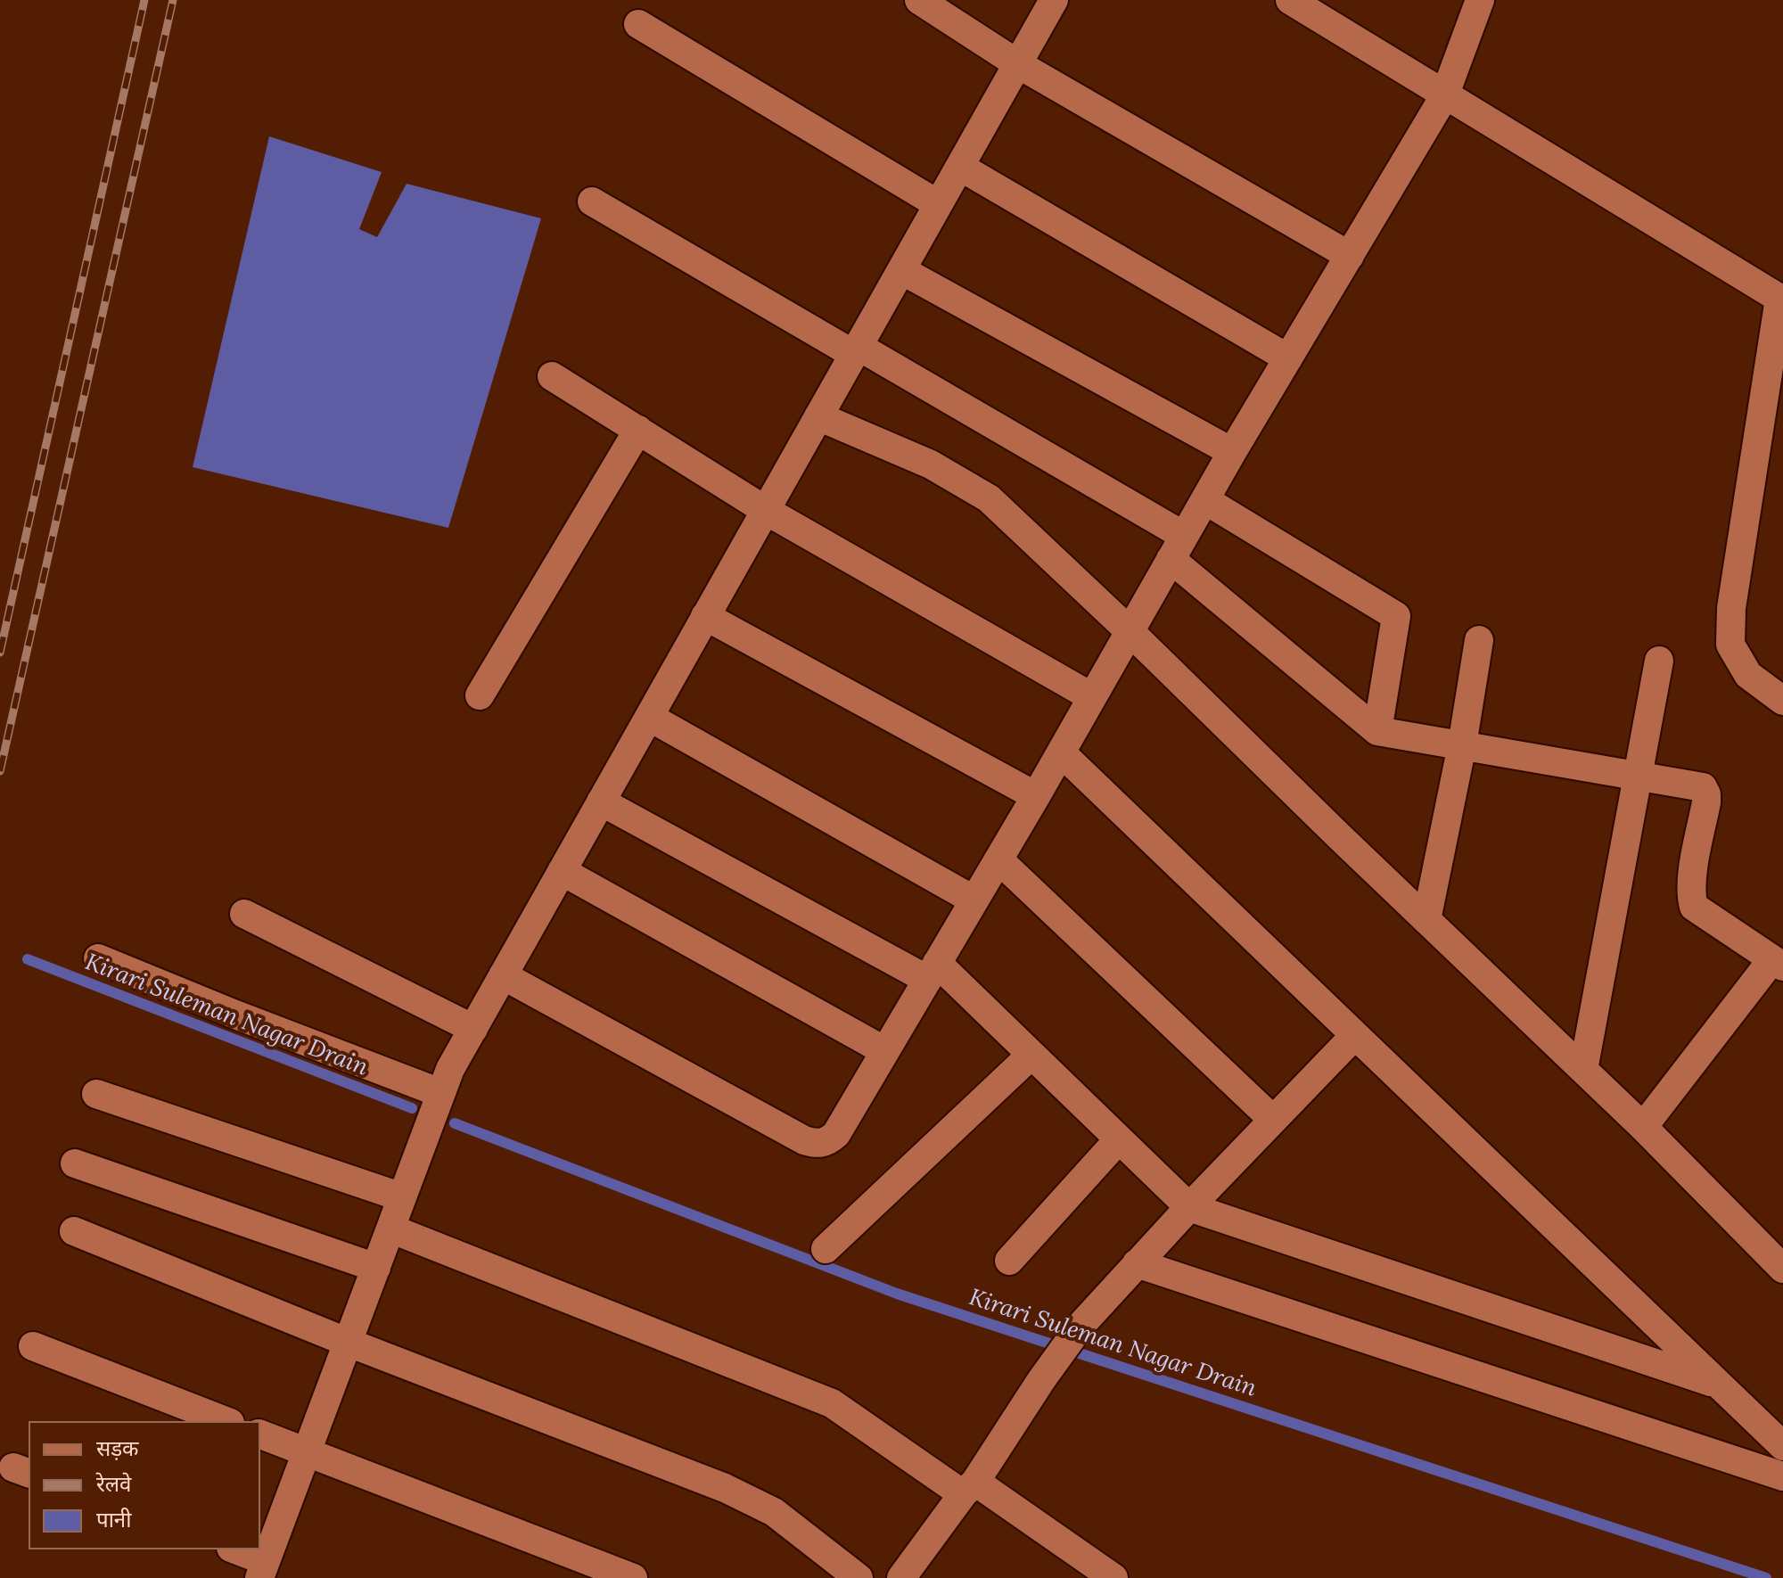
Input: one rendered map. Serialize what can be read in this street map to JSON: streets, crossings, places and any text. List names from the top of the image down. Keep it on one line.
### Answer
{"water":["Kirari Suleman Nagar Drain"],"legend":["सड़क","रेलवे","पानी"]}
